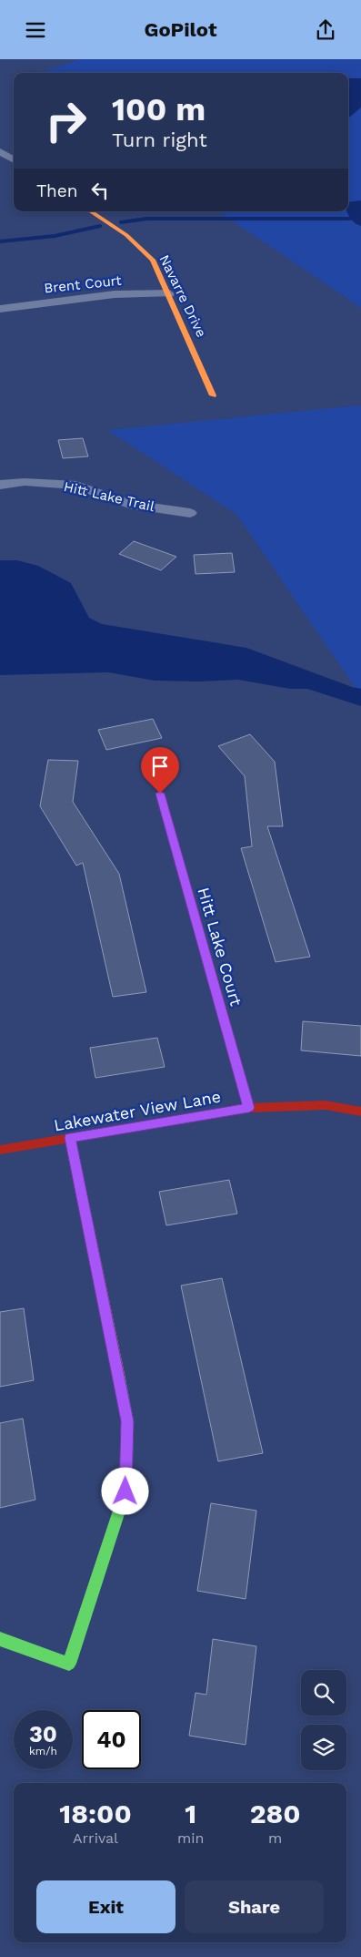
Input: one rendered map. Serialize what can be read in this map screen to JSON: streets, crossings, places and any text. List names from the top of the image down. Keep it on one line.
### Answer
{"streets":{"street":["Brent Court","Navarre Drive","Hitt Lake Trail","Hitt Lake Court","Lakewater View Lane"]},"crossings":[["Brent Court","Navarre Drive"],["Hitt Lake Court","Lakewater View Lane"]],"page":{"header":"GoPilot","turn":["100 m","Turn right"],"then":"Then","speed":"30 km/h","limit":"40","eta":["18:00","Arrival","1","min","280","m"],"buttons":["Exit","Share"]}}
